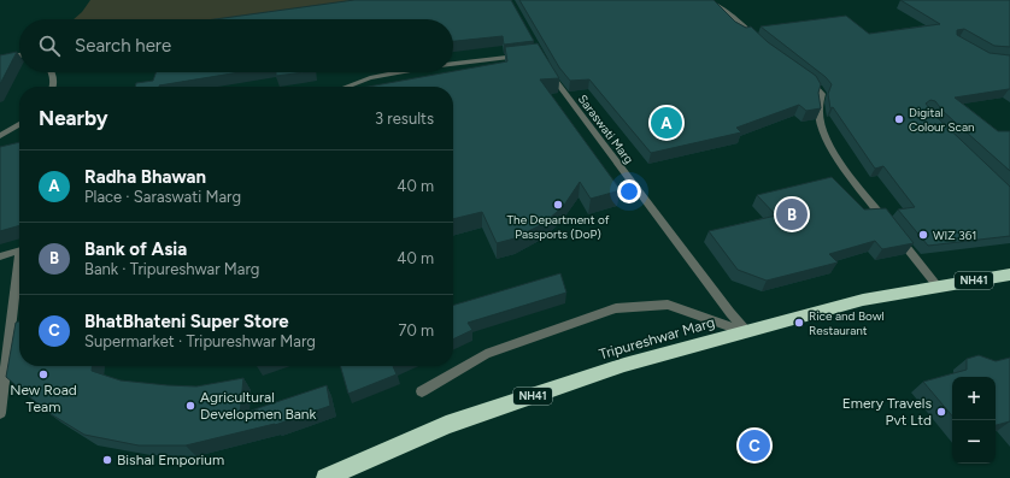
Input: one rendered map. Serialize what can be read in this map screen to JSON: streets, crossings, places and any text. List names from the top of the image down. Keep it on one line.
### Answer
{"streets":{"highway":["NH41","Tripureshwar Marg"],"street":["Saraswati Marg"]},"crossings":[["Saraswati Marg","Tripureshwar Marg"]],"places":["Digital Colour Scan","The Department of Passports (DoP)","WIZ 361","Rice and Bowl Restaurant","New Road Team","Agricultural Developmen Bank","Emery Travels Pvt Ltd","Bishal Emporium"],"page":{"search":"Search here","heading":["Nearby","3 results"],"pins":["A","B","C"],"list":[{"mark":"A","name":"Radha Bhawan","note":"Place · Saraswati Marg","value":"40 m"},{"mark":"B","name":"Bank of Asia","note":"Bank · Tripureshwar Marg","value":"40 m"},{"mark":"C","name":"BhatBhateni Super Store","note":"Supermarket · Tripureshwar Marg","value":"70 m"}],"map_buttons":["+","−"]}}
